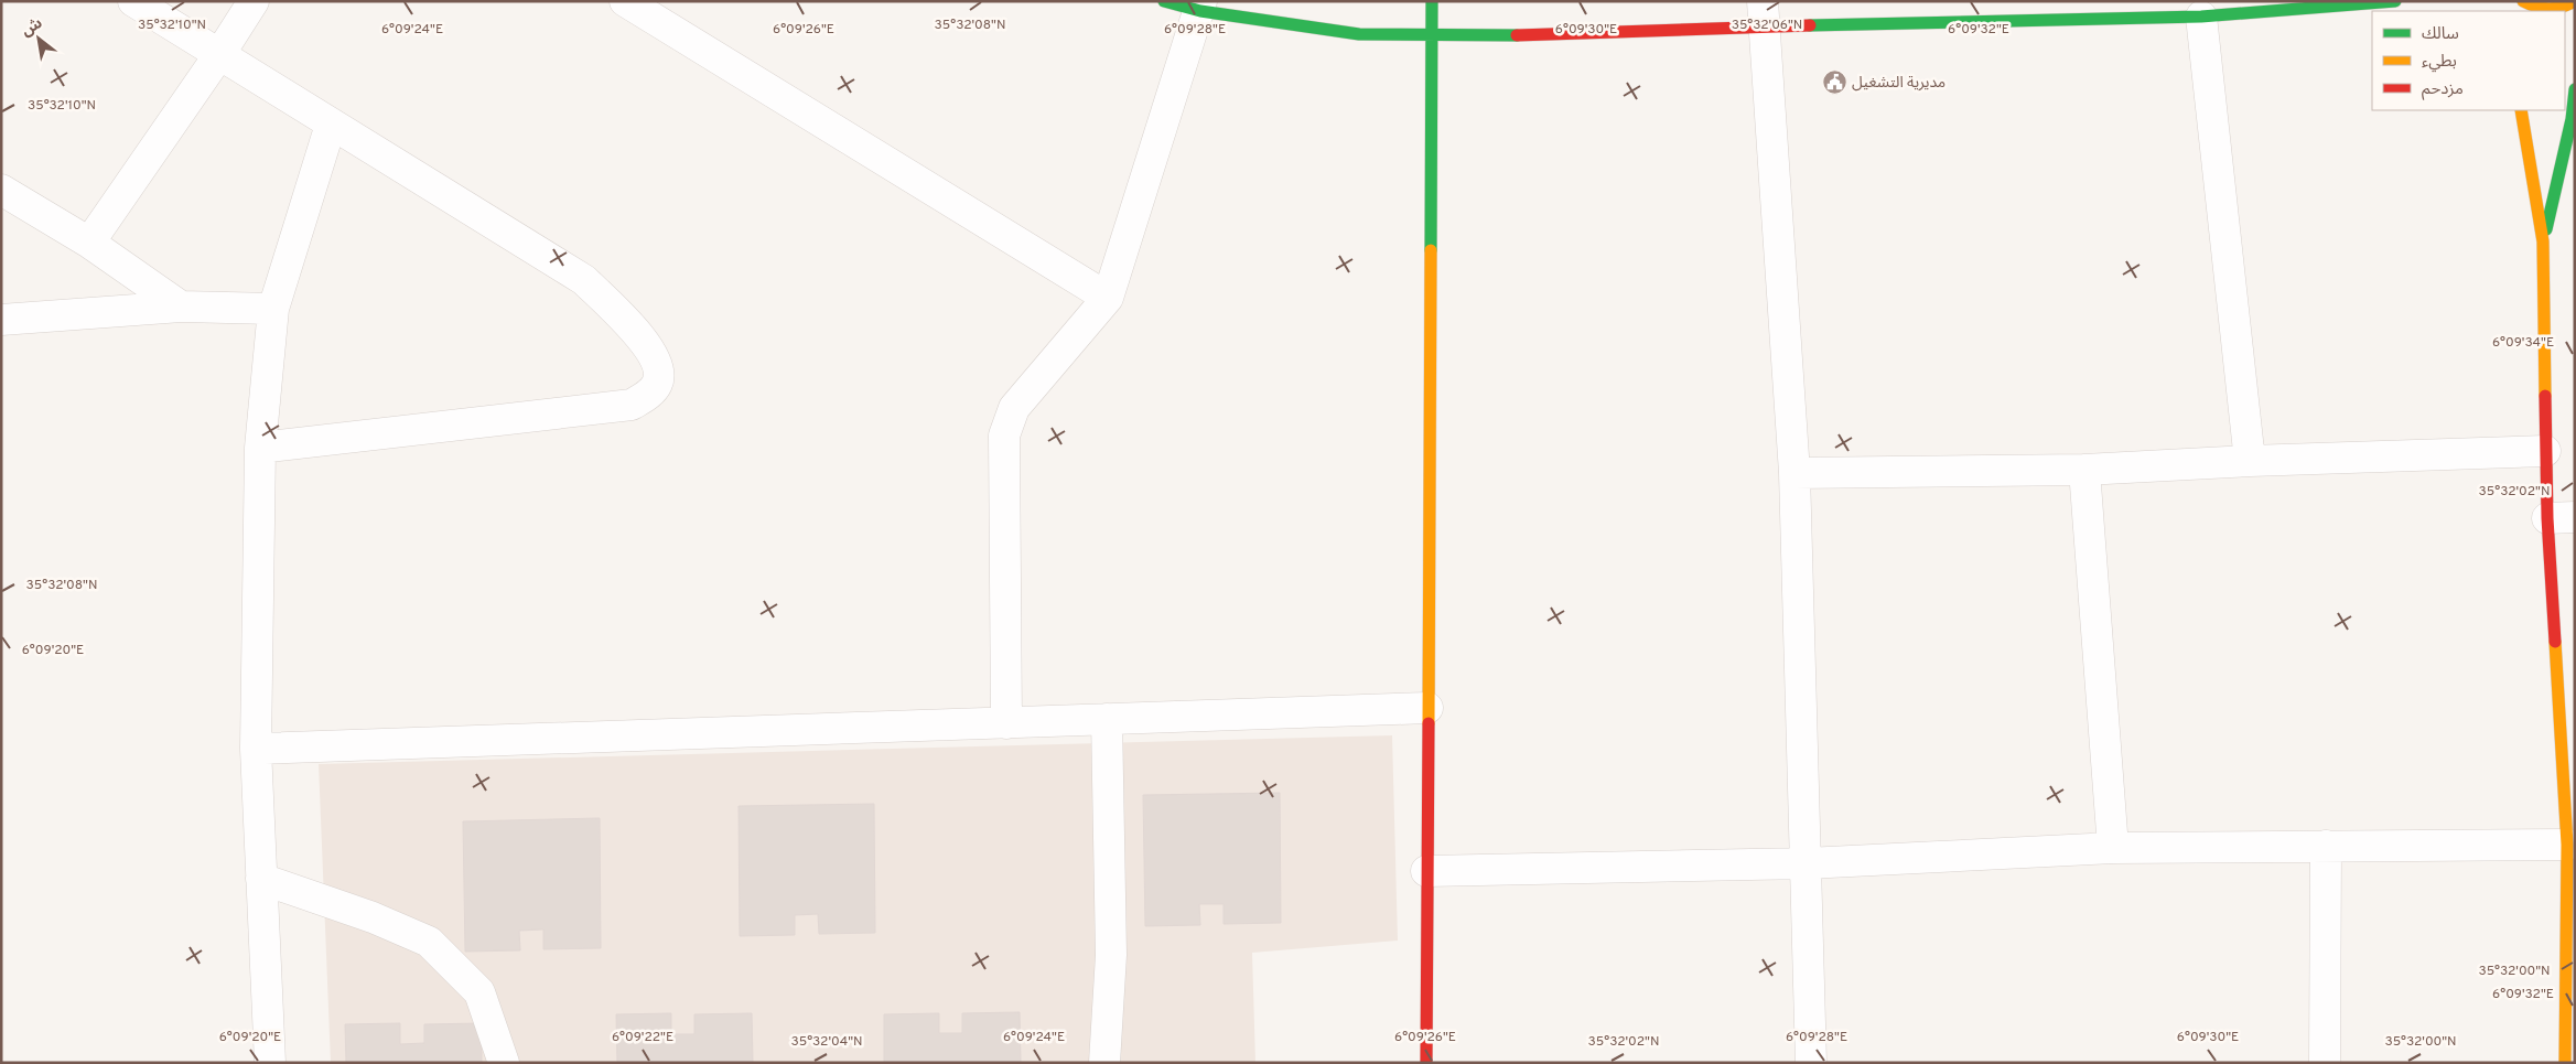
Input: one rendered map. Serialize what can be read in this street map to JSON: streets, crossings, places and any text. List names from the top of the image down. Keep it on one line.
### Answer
{"places":{"public building":["مديرية التشغيل"]},"legend":["سالك","بطيء","مزدحم"],"north":"top left","coordinates":["35°32'10\"N","35°32'06\"N","35°32'08\"N","6°09'24\"E","6°09'26\"E","6°09'28\"E","6°09'30\"E","6°09'32\"E","6°09'34\"E","35°32'02\"N","6°09'20\"E","35°32'00\"N","6°09'22\"E","35°32'04\"N"]}
